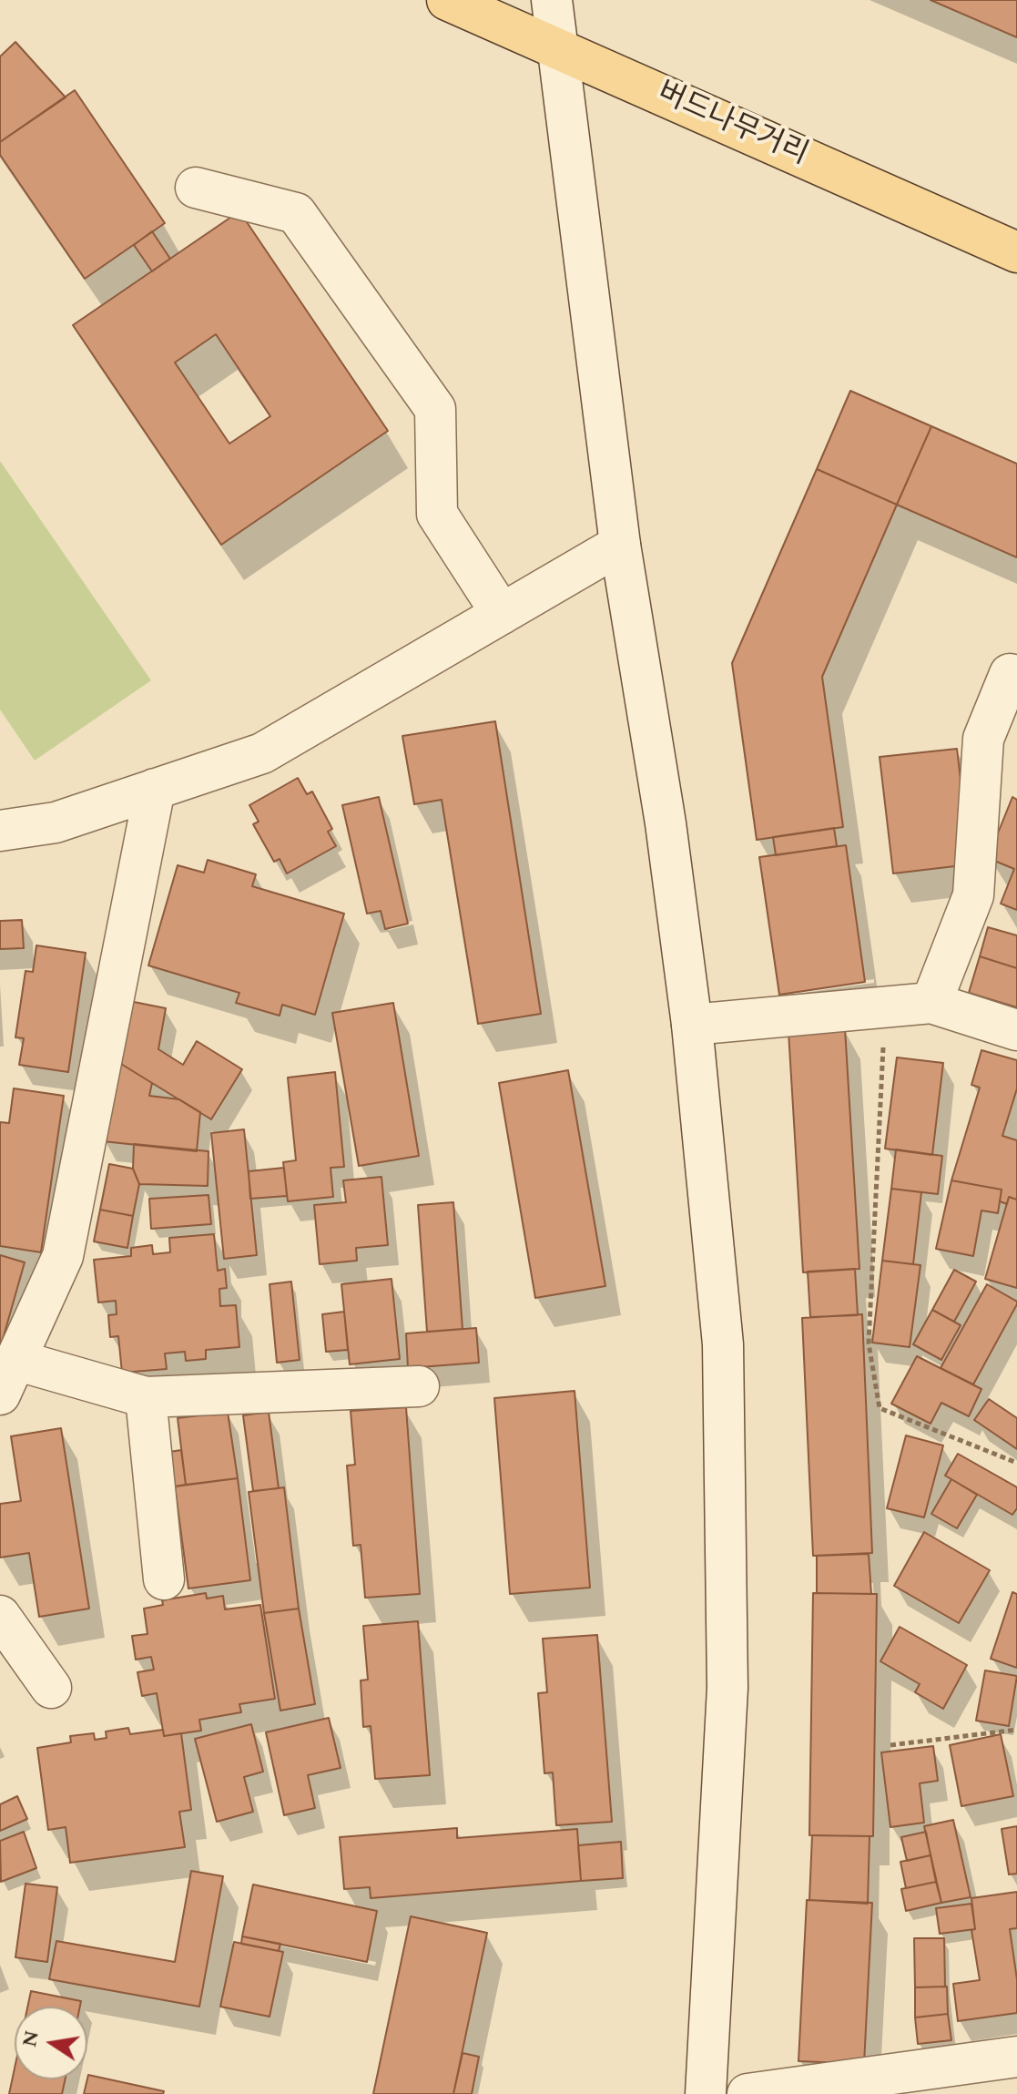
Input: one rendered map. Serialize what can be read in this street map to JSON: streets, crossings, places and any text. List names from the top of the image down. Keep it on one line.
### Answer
{"streets":{"main road":["버드나무거리"]},"north":"left"}
